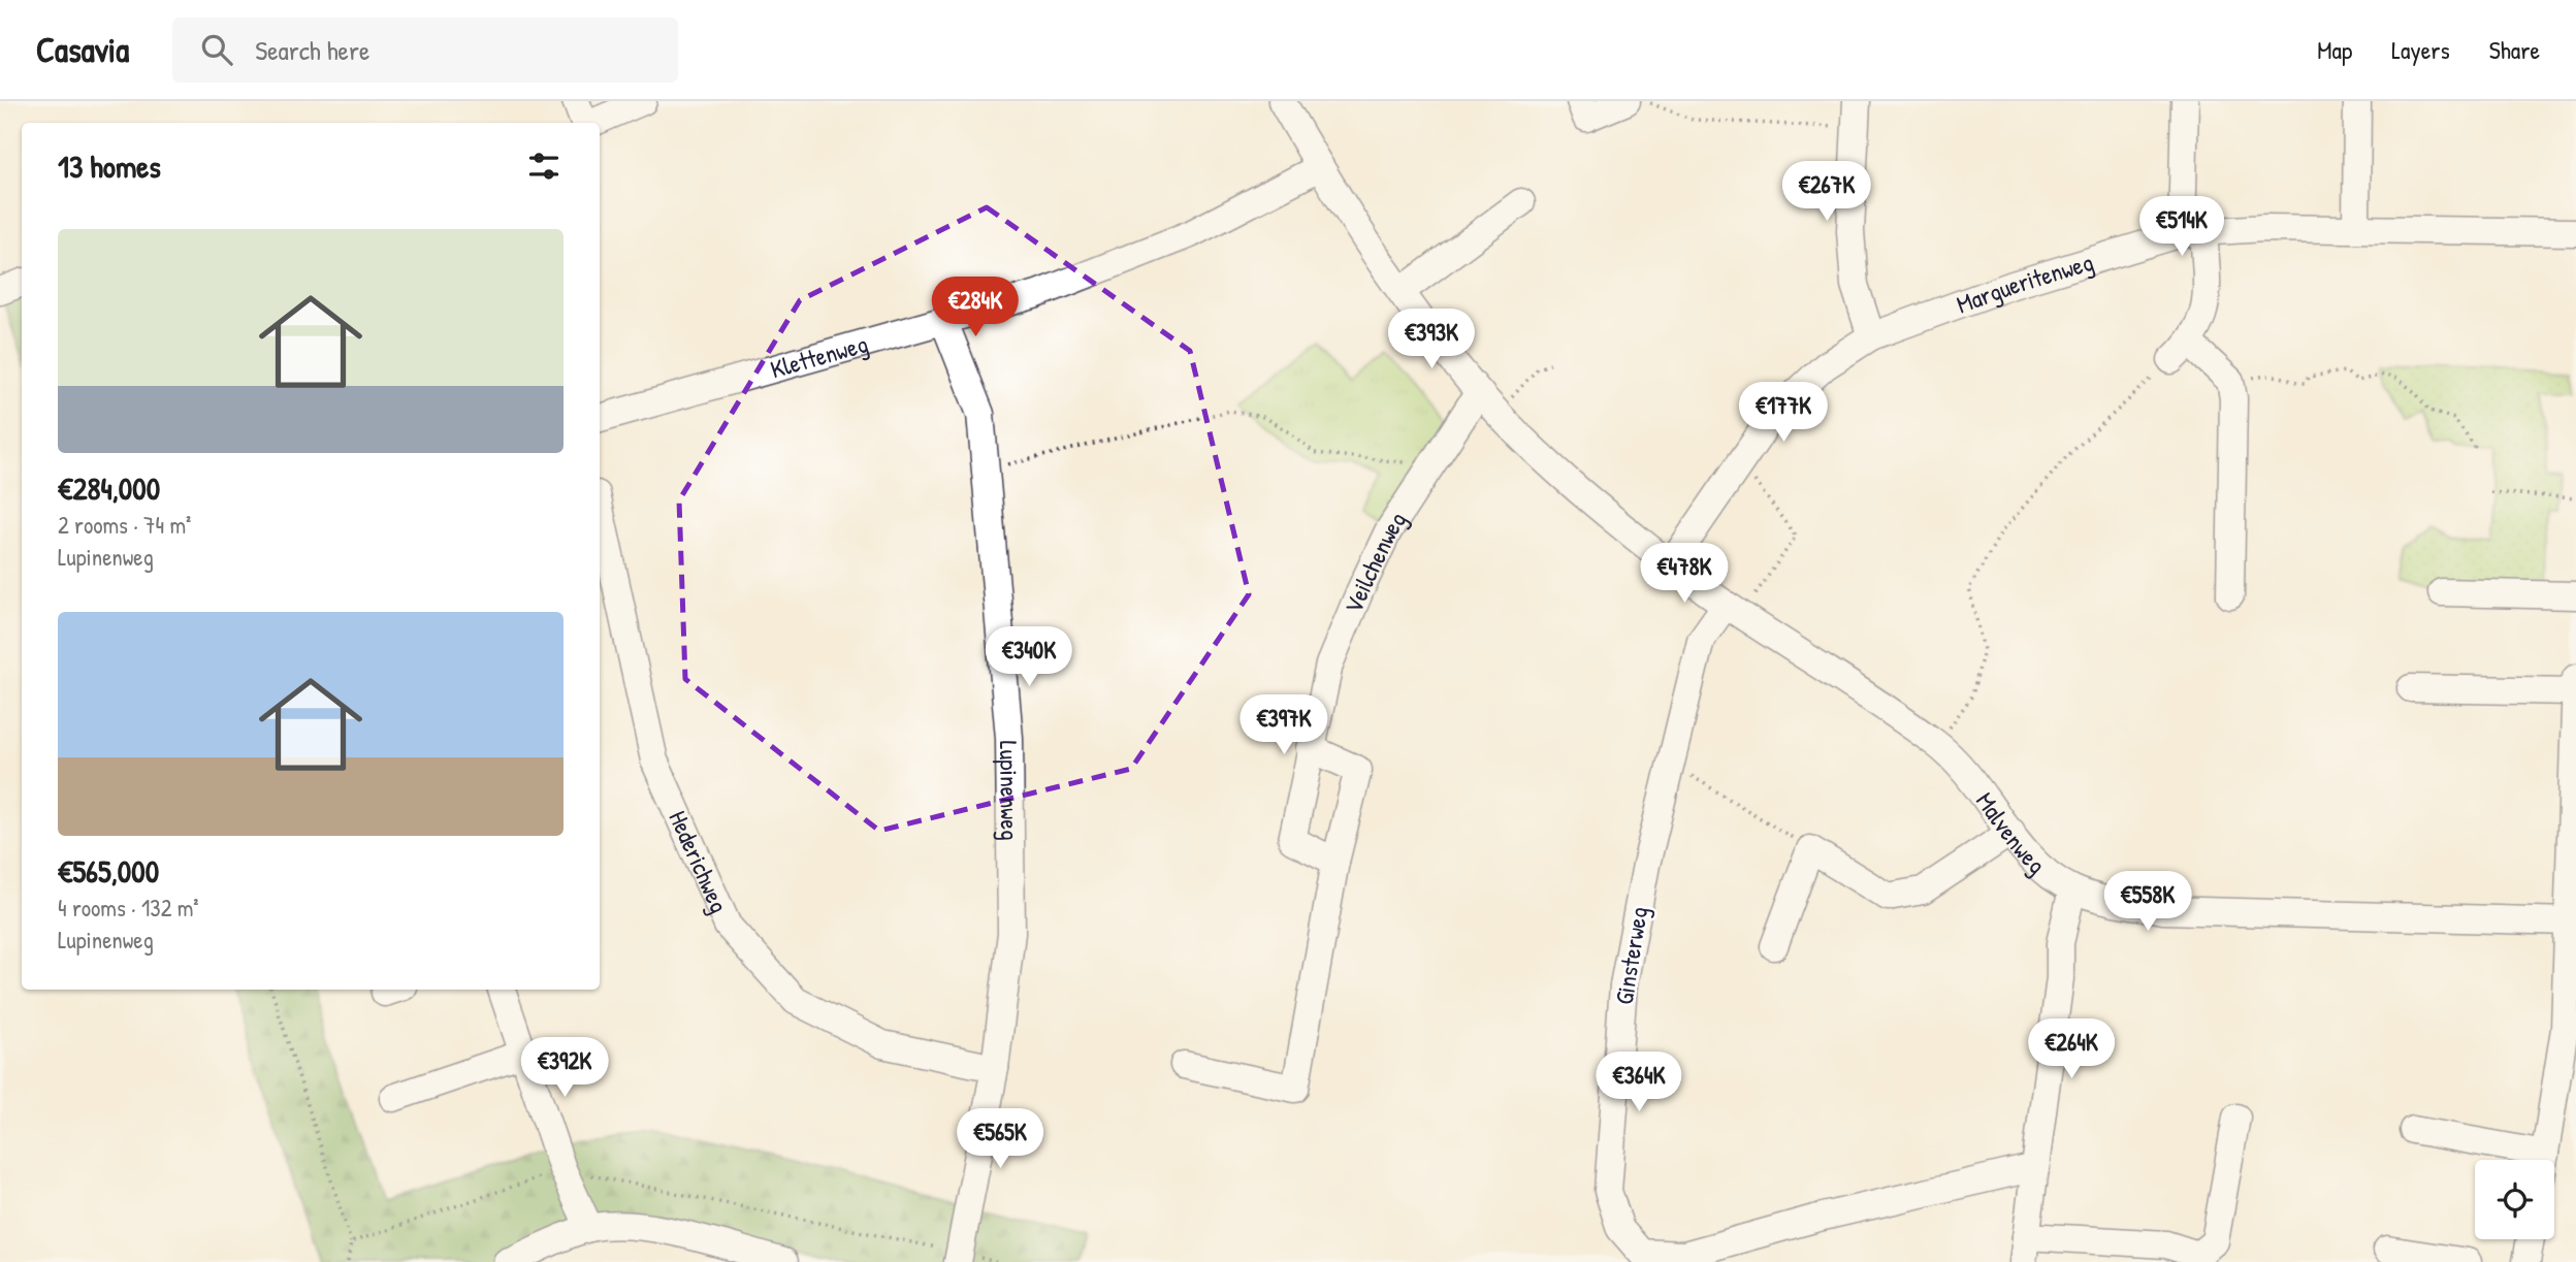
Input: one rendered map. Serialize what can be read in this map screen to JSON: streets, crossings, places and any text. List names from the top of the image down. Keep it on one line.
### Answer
{"streets":{"street":["Margueritenweg","Klettenweg","Veilchenweg","Lupinenweg","Malvenweg","Hederichweg","Ginsterweg"]},"crossings":[["Margueritenweg","Malvenweg"],["Klettenweg","Lupinenweg"],["Klettenweg","Malvenweg"],["Veilchenweg","Malvenweg"],["Lupinenweg","Hederichweg"],["Malvenweg","Ginsterweg"]],"page":{"header":"Casavia","search":"Search here","nav":["Map","Layers","Share"],"heading":"13 homes","price":["€267K","€514K","€284K","€393K","€177K","€478K","€340K","€397K","€558K","€264K","€392K","€364K","€565K"],"list":[{"name":"€284,000","note":"2 rooms · 74 m² · Lupinenweg"},{"name":"€565,000","note":"4 rooms · 132 m² · Lupinenweg"}]}}
